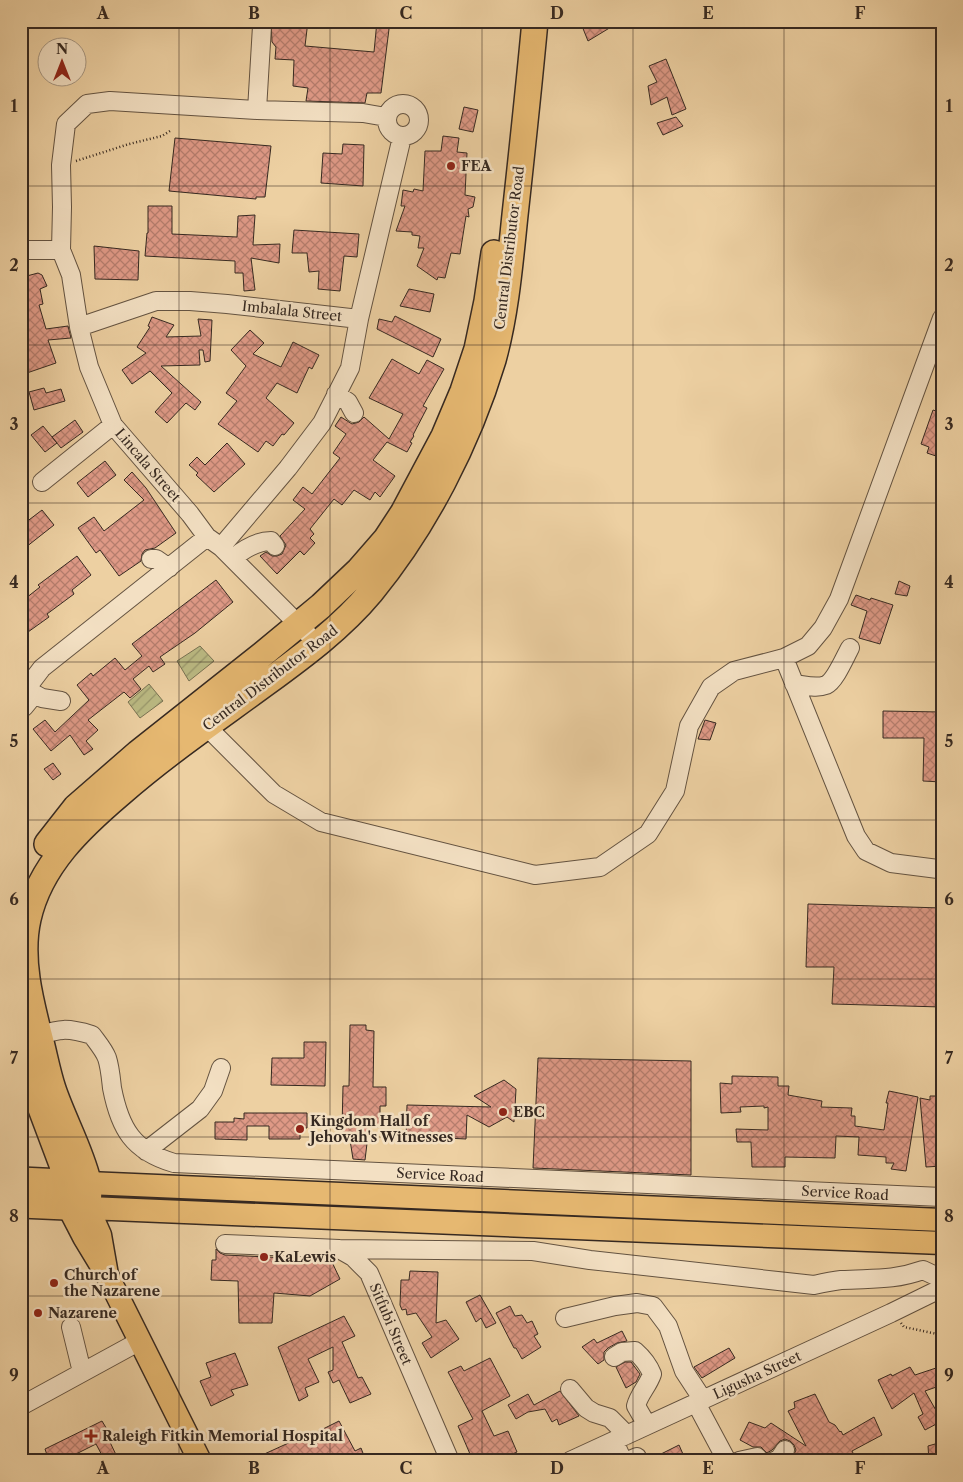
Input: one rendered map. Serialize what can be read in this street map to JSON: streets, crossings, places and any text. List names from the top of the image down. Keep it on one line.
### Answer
{"streets":{"highway":["Central Distributor Road"],"street":["Imbalala Street","Lincala Street","Service Road","Sitfubi Street","Ligusha Street"]},"crossings":[["Central Distributor Road","Lincala Street"],["Central Distributor Road","Service Road"],["Imbalala Street","Lincala Street"]],"places":{"other":["FEA","EBC","Kingdom Hall of Jehovah's Witnesses","KaLewis","Church of the Nazarene","Nazarene"],"health":["Raleigh Fitkin Memorial Hospital"]},"north":"top","grid":{"columns":["A","B","C","D","E","F"],"rows":["1","2","3","4","5","6","7","8","9"]}}
